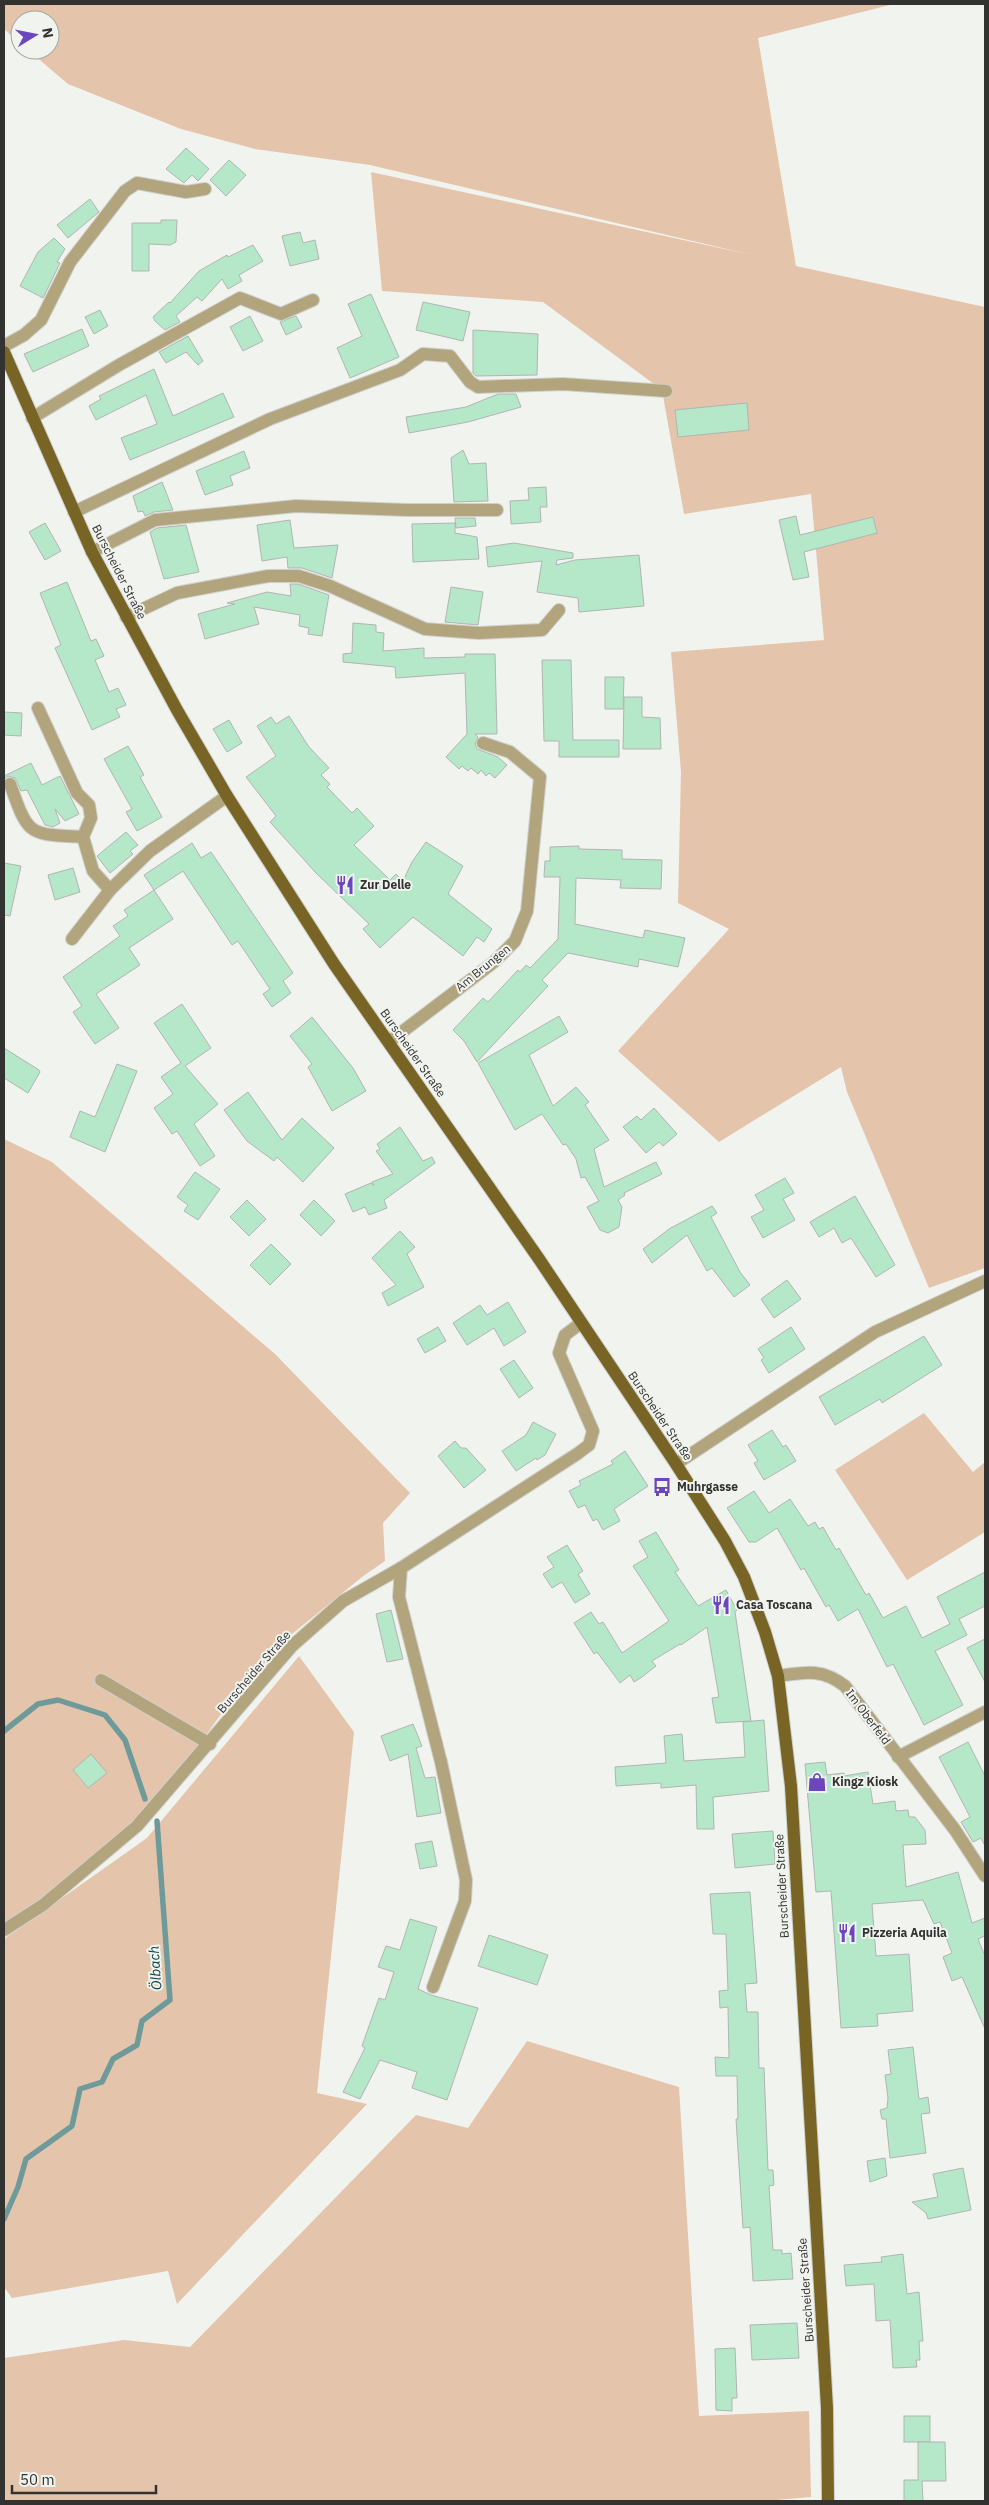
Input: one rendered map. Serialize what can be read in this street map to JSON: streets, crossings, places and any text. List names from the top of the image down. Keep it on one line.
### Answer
{"streets":{"main road":["Burscheider Straße"],"street":["Am Brungen","Im Oberfeld"]},"crossings":[["Burscheider Straße","Am Brungen"],["Burscheider Straße","Im Oberfeld"]],"water":["Ölbach"],"places":{"restaurant":["Zur Delle","Casa Toscana","Pizzeria Aquila"],"bus stop":["Muhrgasse"],"shop":["Kingz Kiosk"]},"scale_bar":"50 m","north":"right"}
